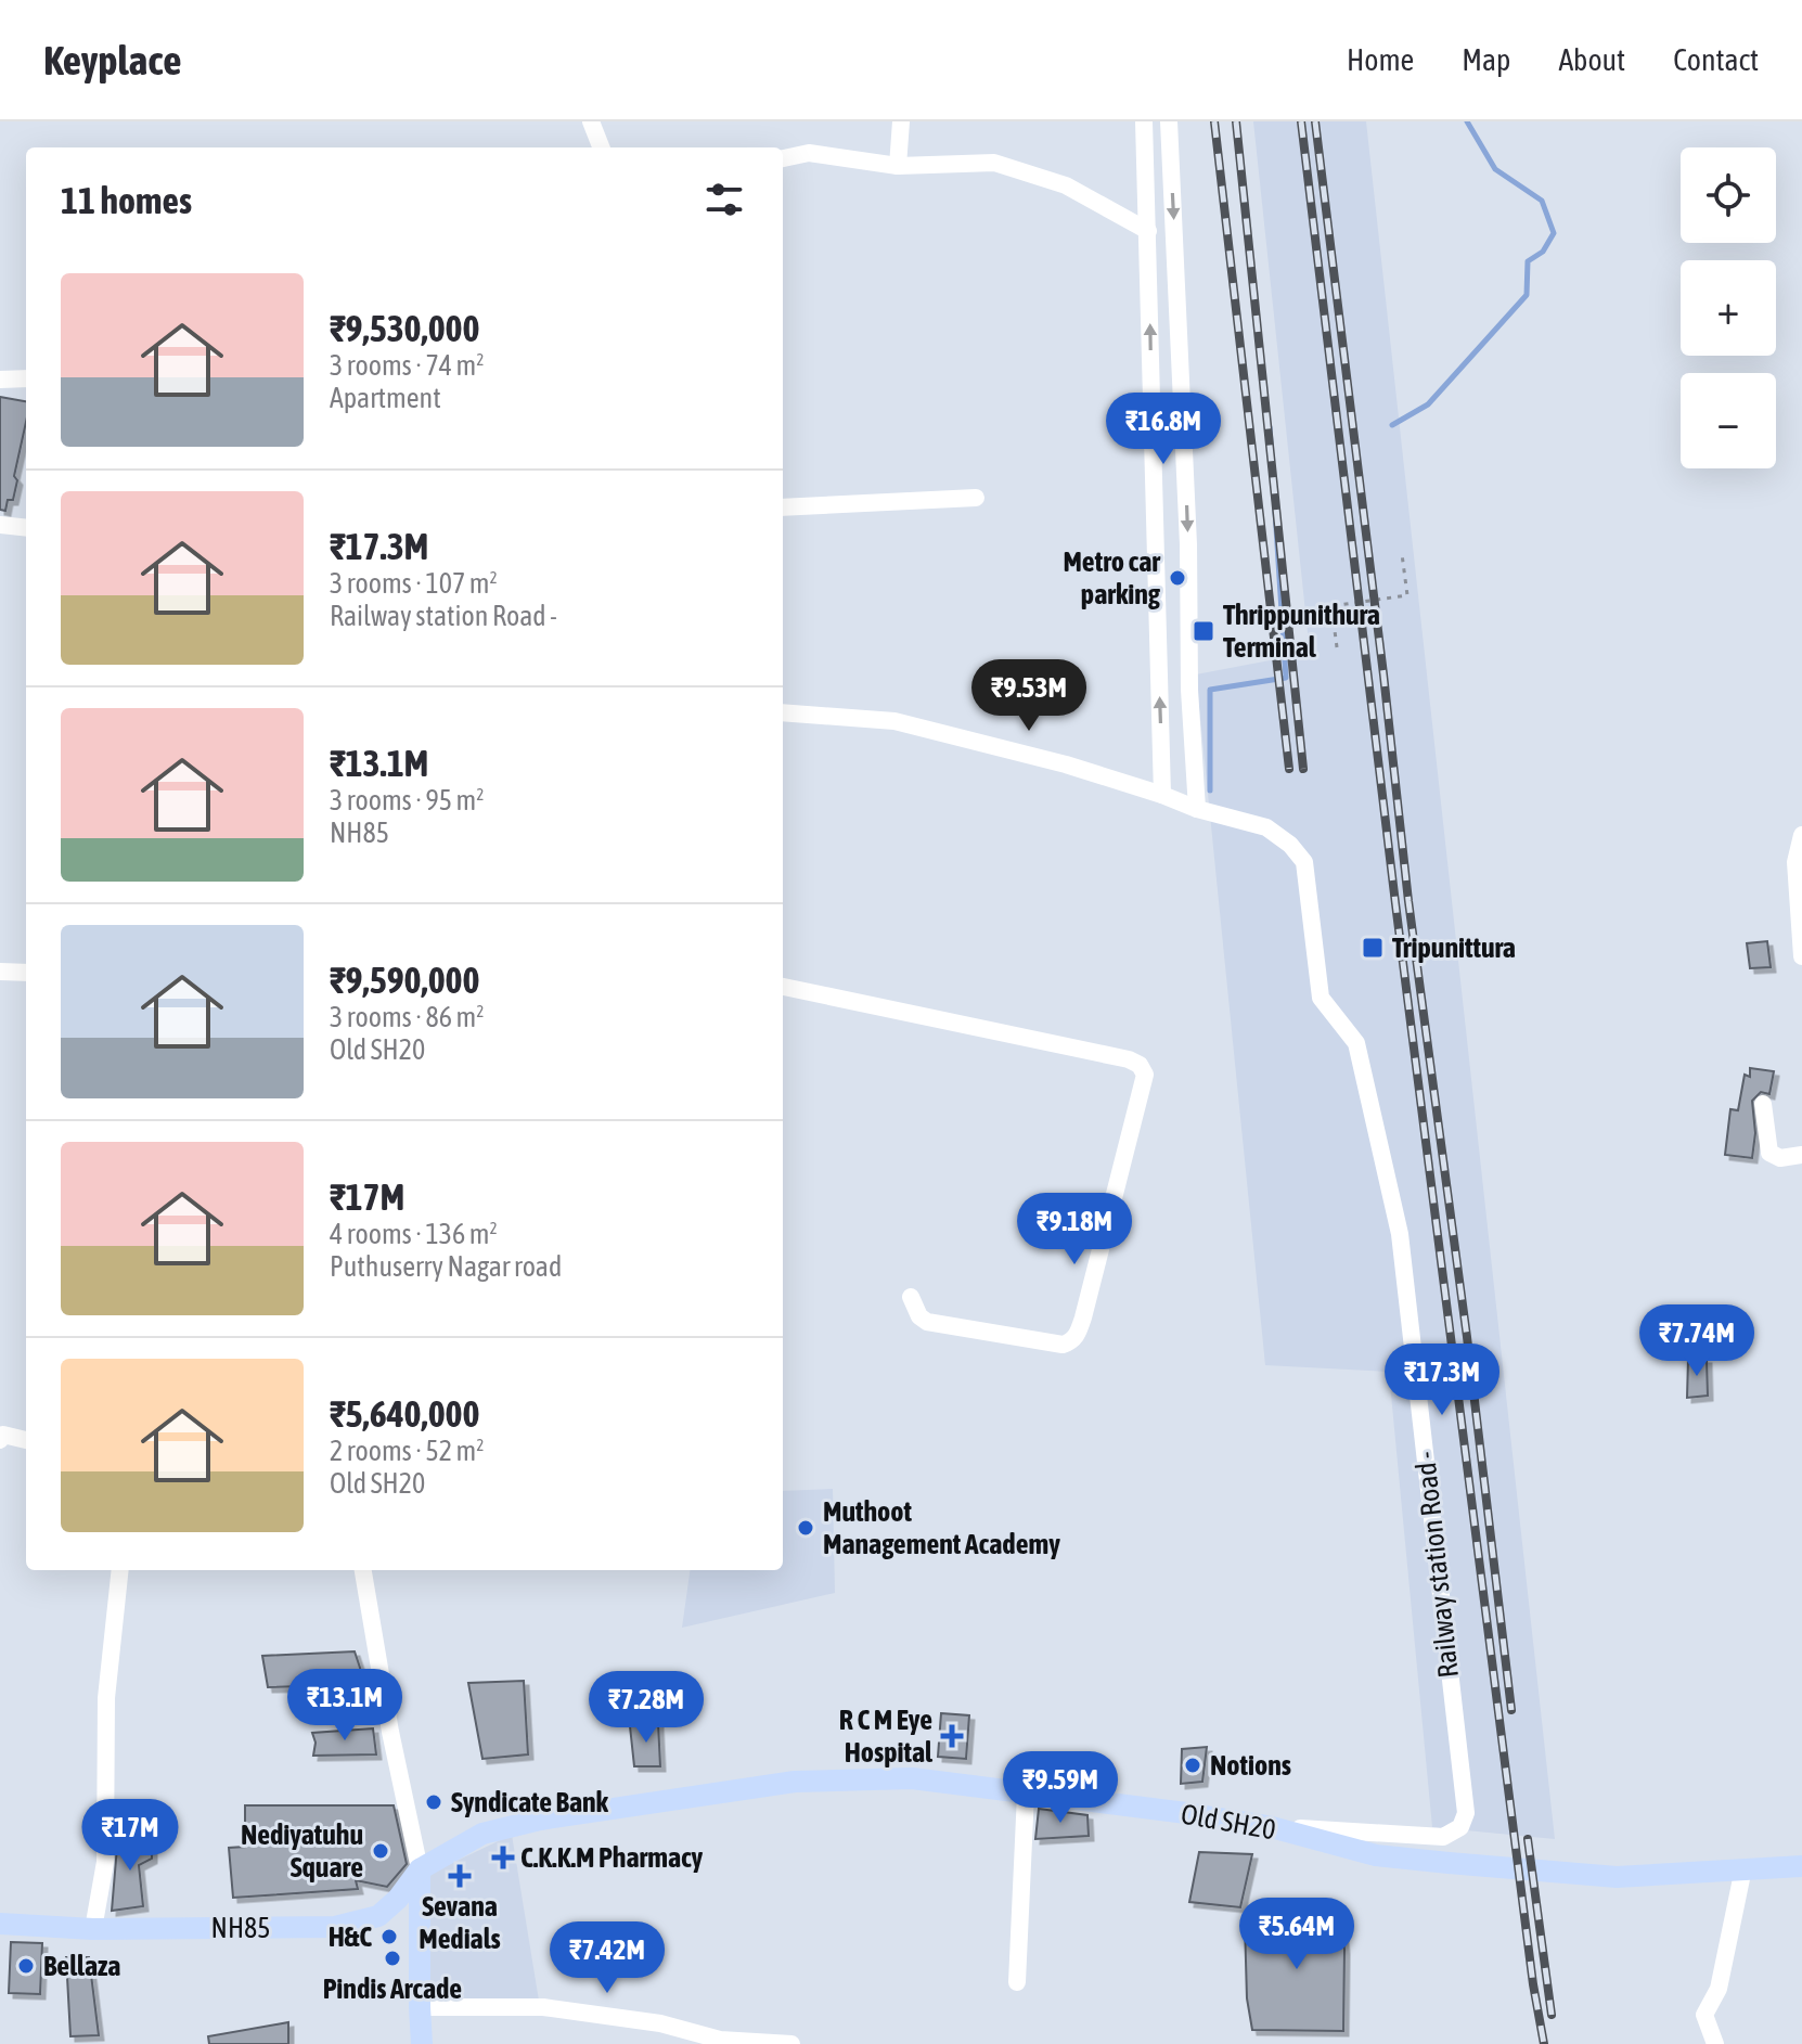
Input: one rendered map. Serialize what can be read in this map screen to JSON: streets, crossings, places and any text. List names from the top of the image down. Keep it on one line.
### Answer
{"streets":{"main road":["Old SH20","NH85"],"street":["Railway station Road -"]},"crossings":[["Railway station Road -","Old SH20"],["Old SH20","NH85"]],"places":{"other":["Metro car parking","Muthoot Management Academy","Notions","Syndicate Bank","Nediyatuhu Square","H&C","Pindis Arcade","Bellaza"],"transit":["Thrippunithura Terminal","Tripunittura"],"health":["R C M Eye Hospital","C.K.K.M Pharmacy","Sevana Medials"]},"page":{"header":"Keyplace","nav":["Home","Map","About","Contact"],"map_buttons":["+","−"],"heading":"11 homes","list":[{"name":"₹9,530,000","note":"3 rooms · 74 m² · Apartment"},{"name":"₹17.3M","note":"3 rooms · 107 m² · Railway station Road -"},{"name":"₹13.1M","note":"3 rooms · 95 m² · NH85"},{"name":"₹9,590,000","note":"3 rooms · 86 m² · Old SH20"},{"name":"₹17M","note":"4 rooms · 136 m² · Puthuserry Nagar road"},{"name":"₹5,640,000","note":"2 rooms · 52 m² · Old SH20"}],"price":["₹16.8M","₹9.53M","₹9.18M","₹7.74M","₹17.3M","₹13.1M","₹7.28M","₹9.59M","₹17M","₹5.64M","₹7.42M"]}}
